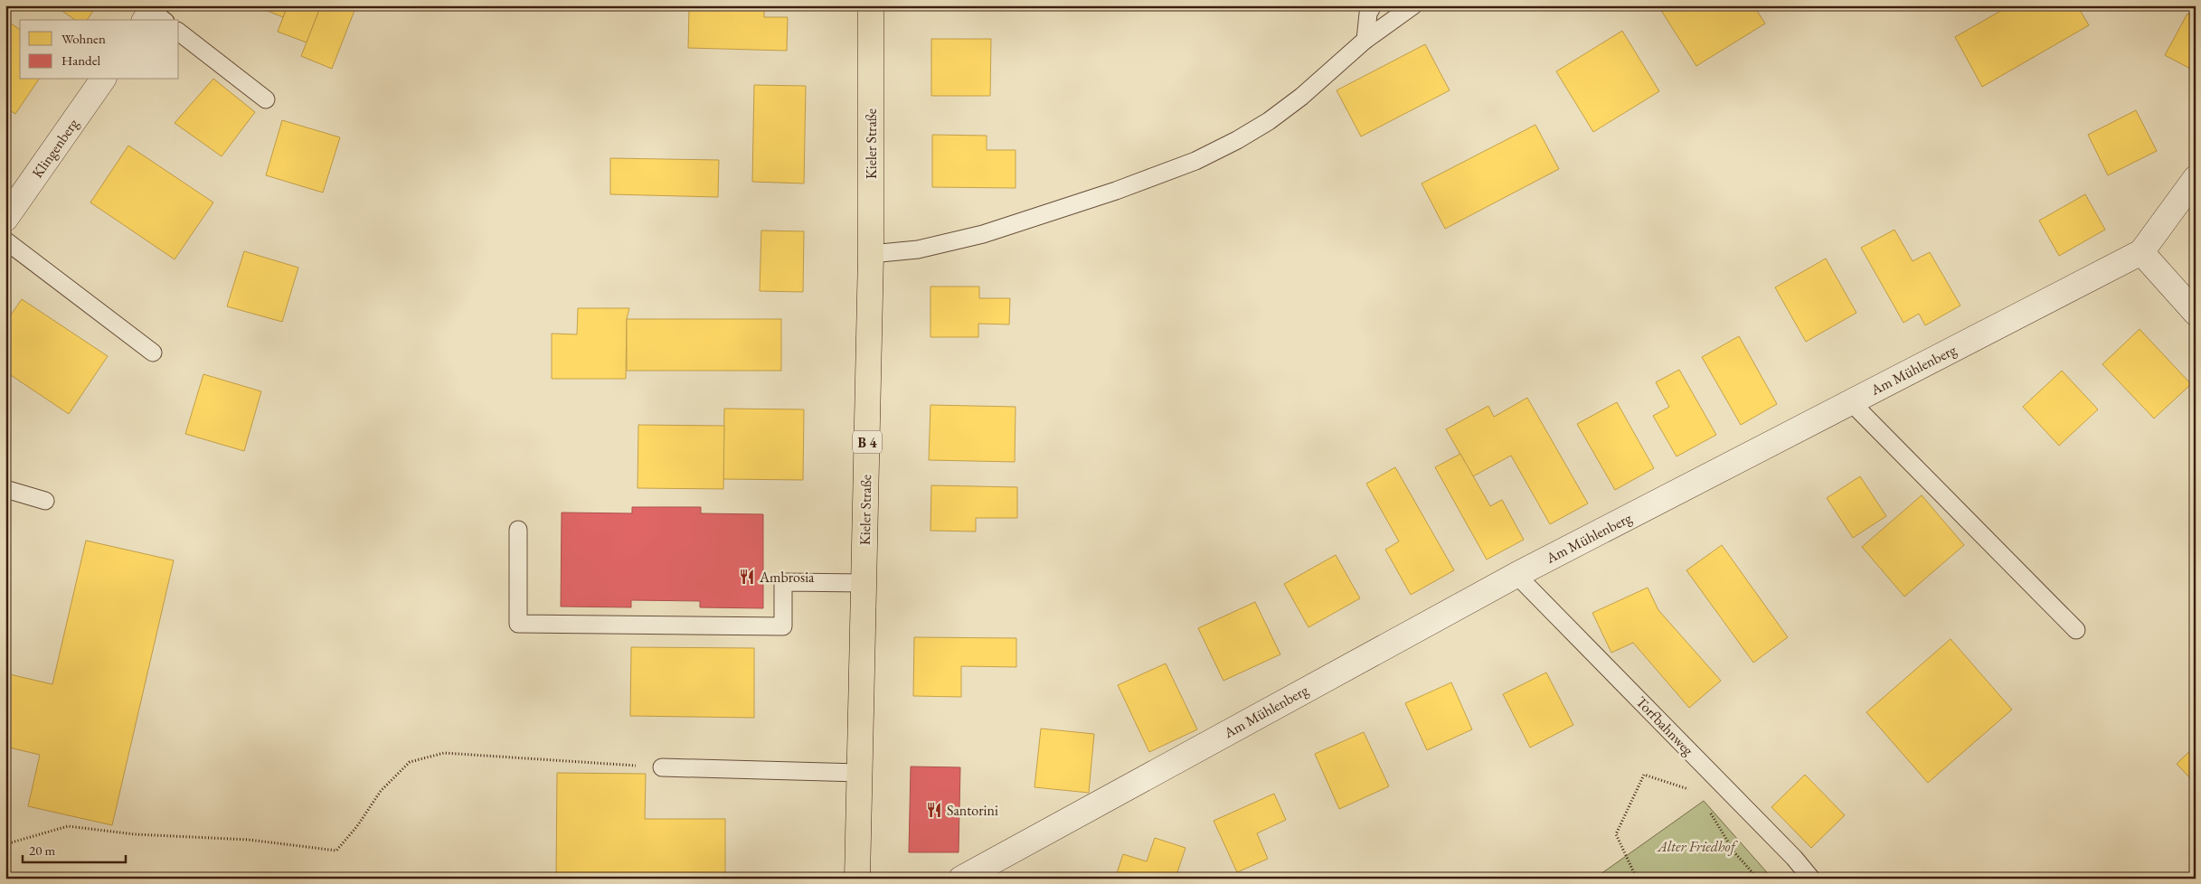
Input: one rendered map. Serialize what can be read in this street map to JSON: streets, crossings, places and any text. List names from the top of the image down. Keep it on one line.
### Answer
{"streets":{"main road":["Kieler Straße","B 4"],"street":["Klingenberg","Am Mühlenberg"],"lane":["Torfbahnweg"]},"crossings":[["Am Mühlenberg","Torfbahnweg"]],"parks":["Alter Friedhof"],"places":{"restaurant":["Ambrosia","Santorini"]},"legend":["Wohnen","Handel"],"scale_bar":"20 m"}
